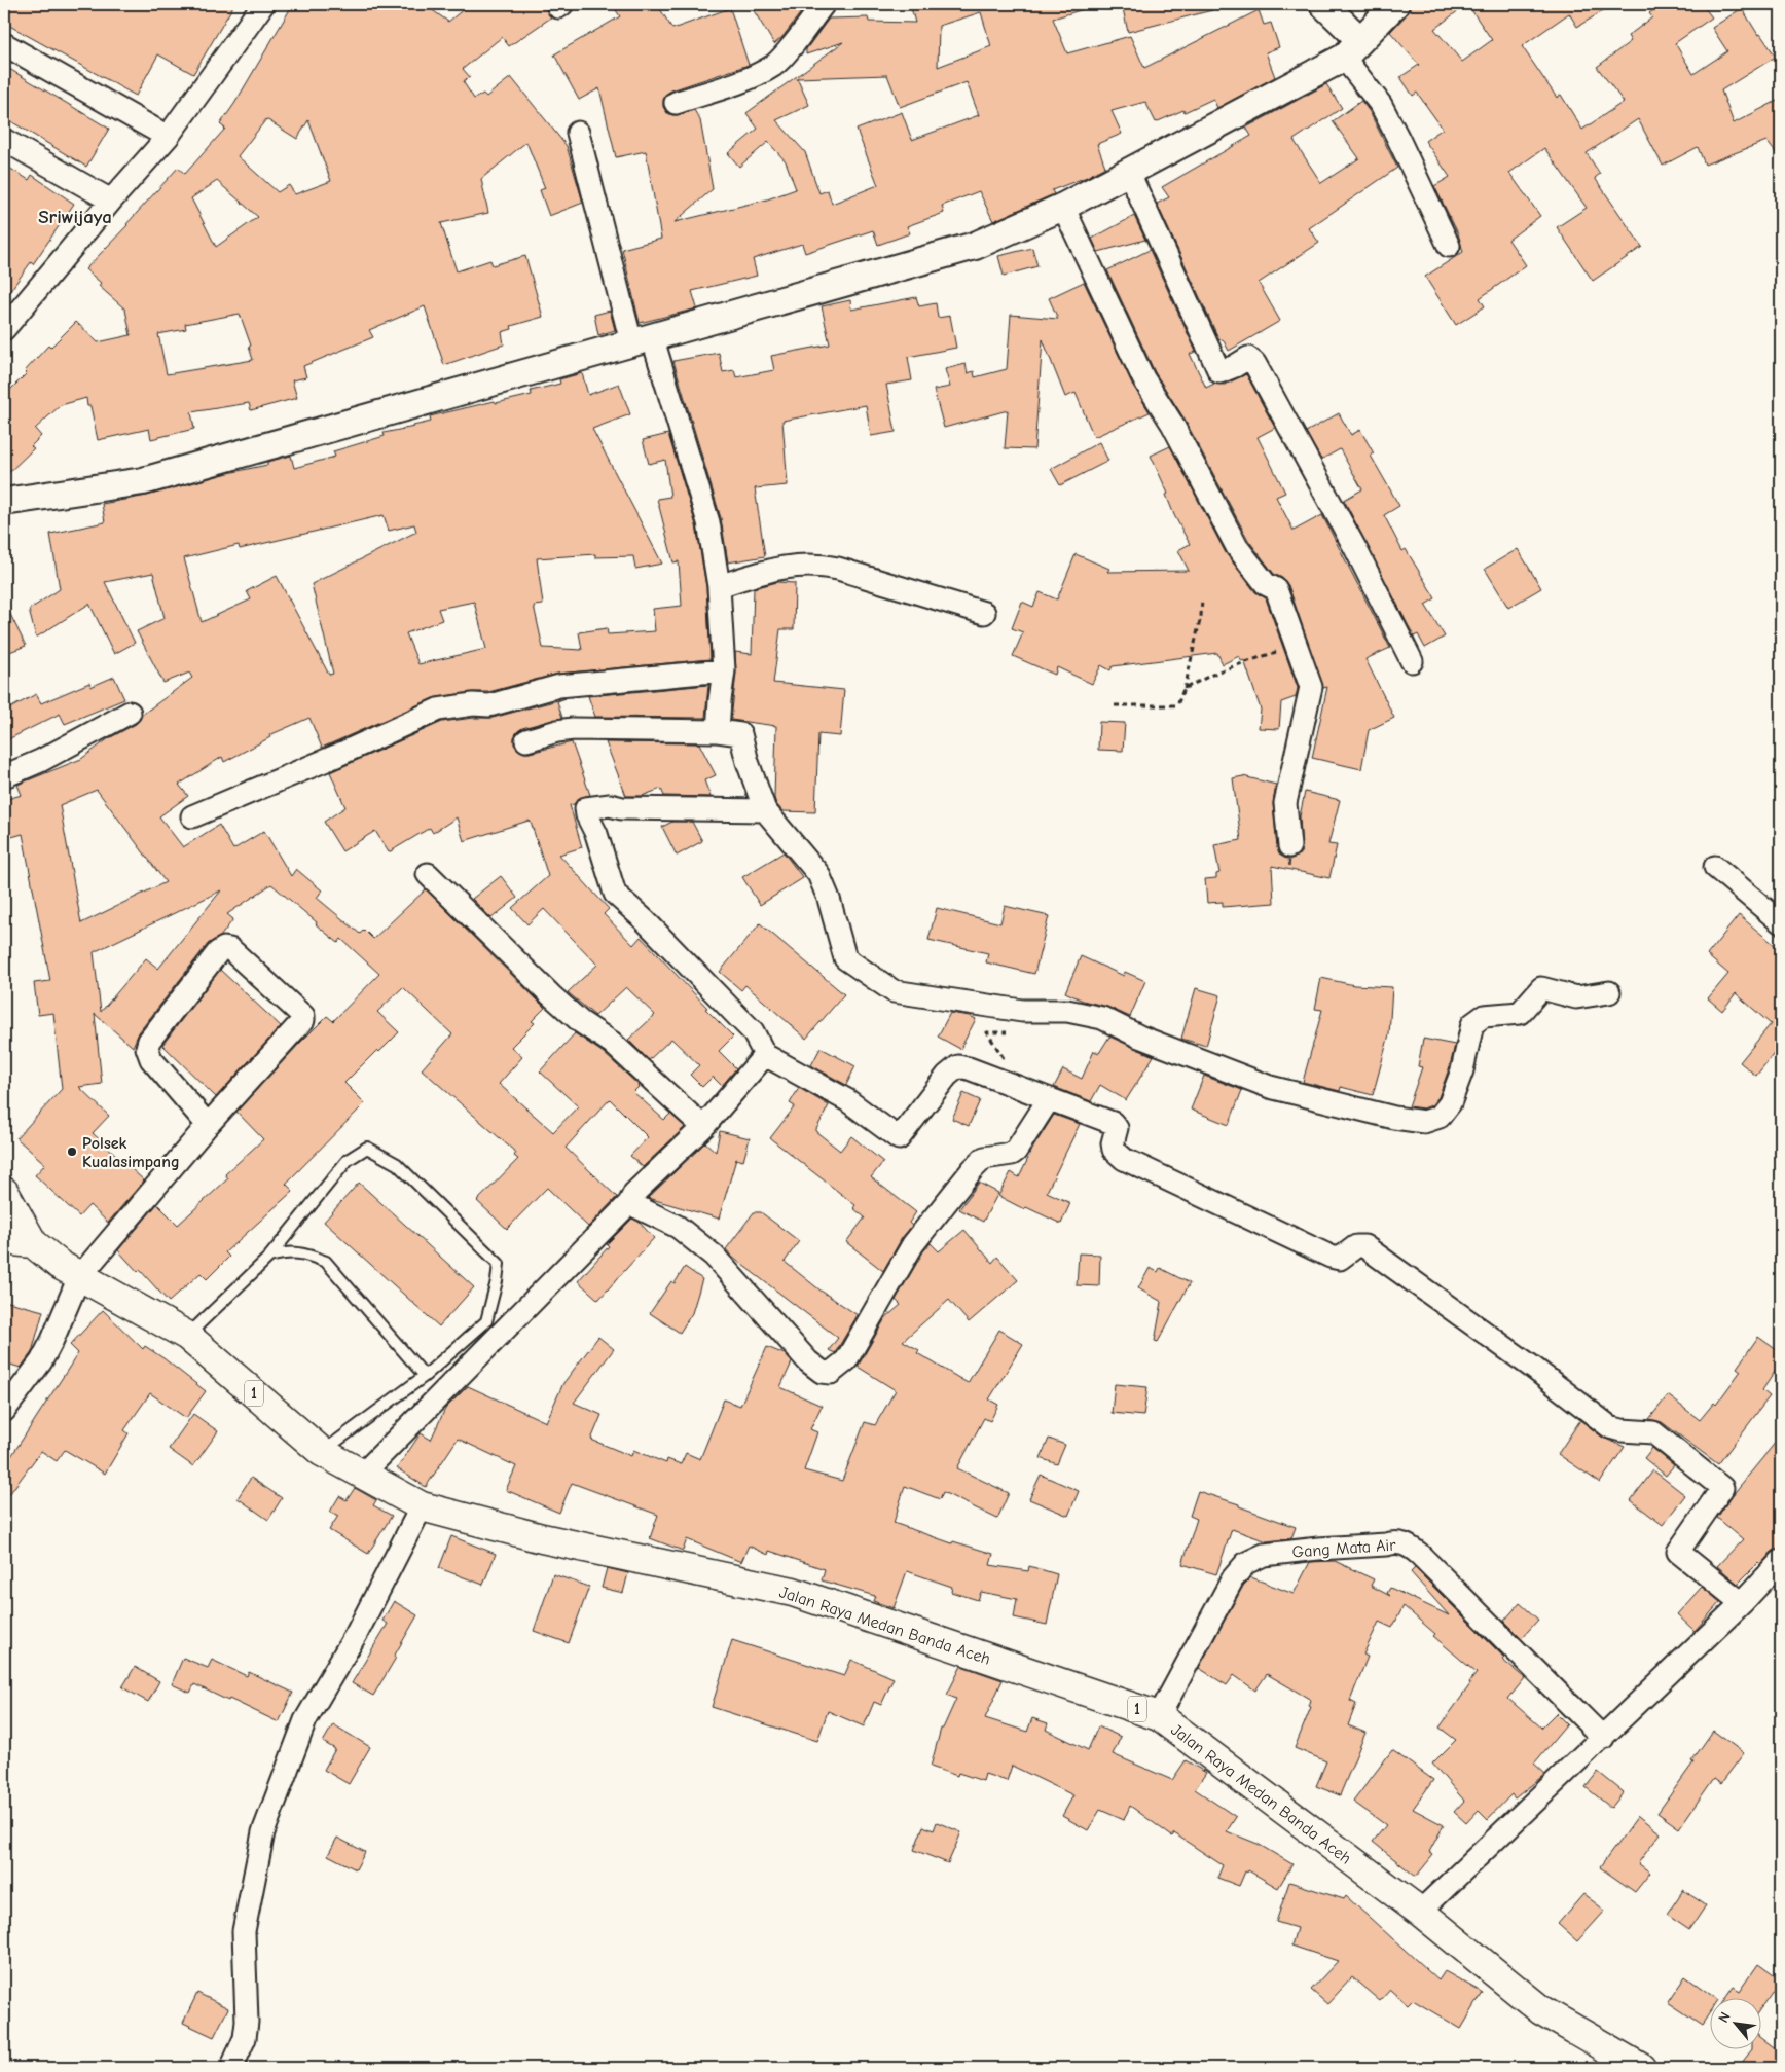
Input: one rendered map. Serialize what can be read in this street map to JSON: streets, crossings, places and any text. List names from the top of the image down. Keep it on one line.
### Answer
{"streets":{"highway":["1","Jalan Raya Medan Banda Aceh"],"street":["Gang Mata Air"]},"crossings":[["Gang Mata Air","Jalan Raya Medan Banda Aceh"]],"districts":["Sriwijaya"],"places":["Polsek Kualasimpang"],"north":"top left"}
